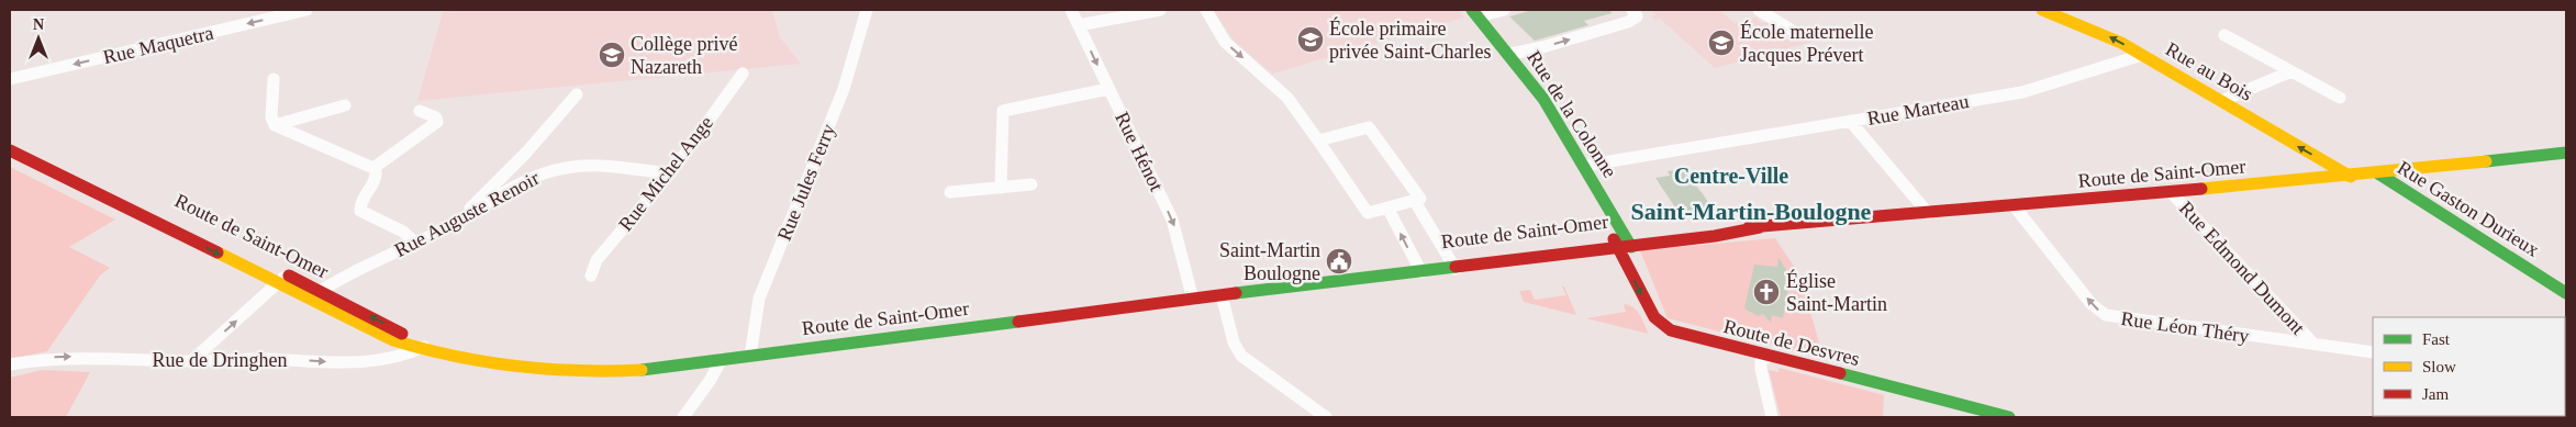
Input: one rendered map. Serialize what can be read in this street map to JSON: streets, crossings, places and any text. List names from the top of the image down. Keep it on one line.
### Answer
{"streets":{"main road":["Rue au Bois","Rue de la Colonne","Route de Saint-Omer","Rue Gaston Durieux","Route de Desvres"],"street":["Rue Maquetra","Rue Marteau","Rue Hénot","Rue Michel Ange","Rue Jules Ferry","Rue Auguste Renoir","Rue Edmond Dumont","Rue Léon Théry","Rue de Dringhen"]},"crossings":[["Rue au Bois","Rue Marteau"],["Rue au Bois","Route de Saint-Omer"],["Rue Marteau","Rue de la Colonne"],["Rue de la Colonne","Route de Saint-Omer"],["Rue de la Colonne","Route de Desvres"],["Rue Hénot","Route de Saint-Omer"],["Rue Michel Ange","Rue Auguste Renoir"],["Route de Saint-Omer","Rue Jules Ferry"],["Route de Saint-Omer","Rue Gaston Durieux"],["Route de Saint-Omer","Rue Auguste Renoir"],["Route de Saint-Omer","Rue Edmond Dumont"],["Route de Saint-Omer","Rue Léon Théry"],["Route de Saint-Omer","Route de Desvres"],["Route de Saint-Omer","Rue de Dringhen"],["Rue Edmond Dumont","Rue Léon Théry"]],"one_way":["Rue Maquetra","Rue au Bois","Rue Hénot","Rue Léon Théry","Route de Desvres","Rue de Dringhen"],"districts":["Centre-Ville","Saint-Martin-Boulogne"],"places":{"school or university":["École primaire privée Saint-Charles","École maternelle Jacques Prévert","Collège privé Nazareth"],"public building":["Saint-Martin Boulogne"],"church":["Église Saint-Martin"]},"legend":["Fast","Slow","Jam"],"north":"top"}
